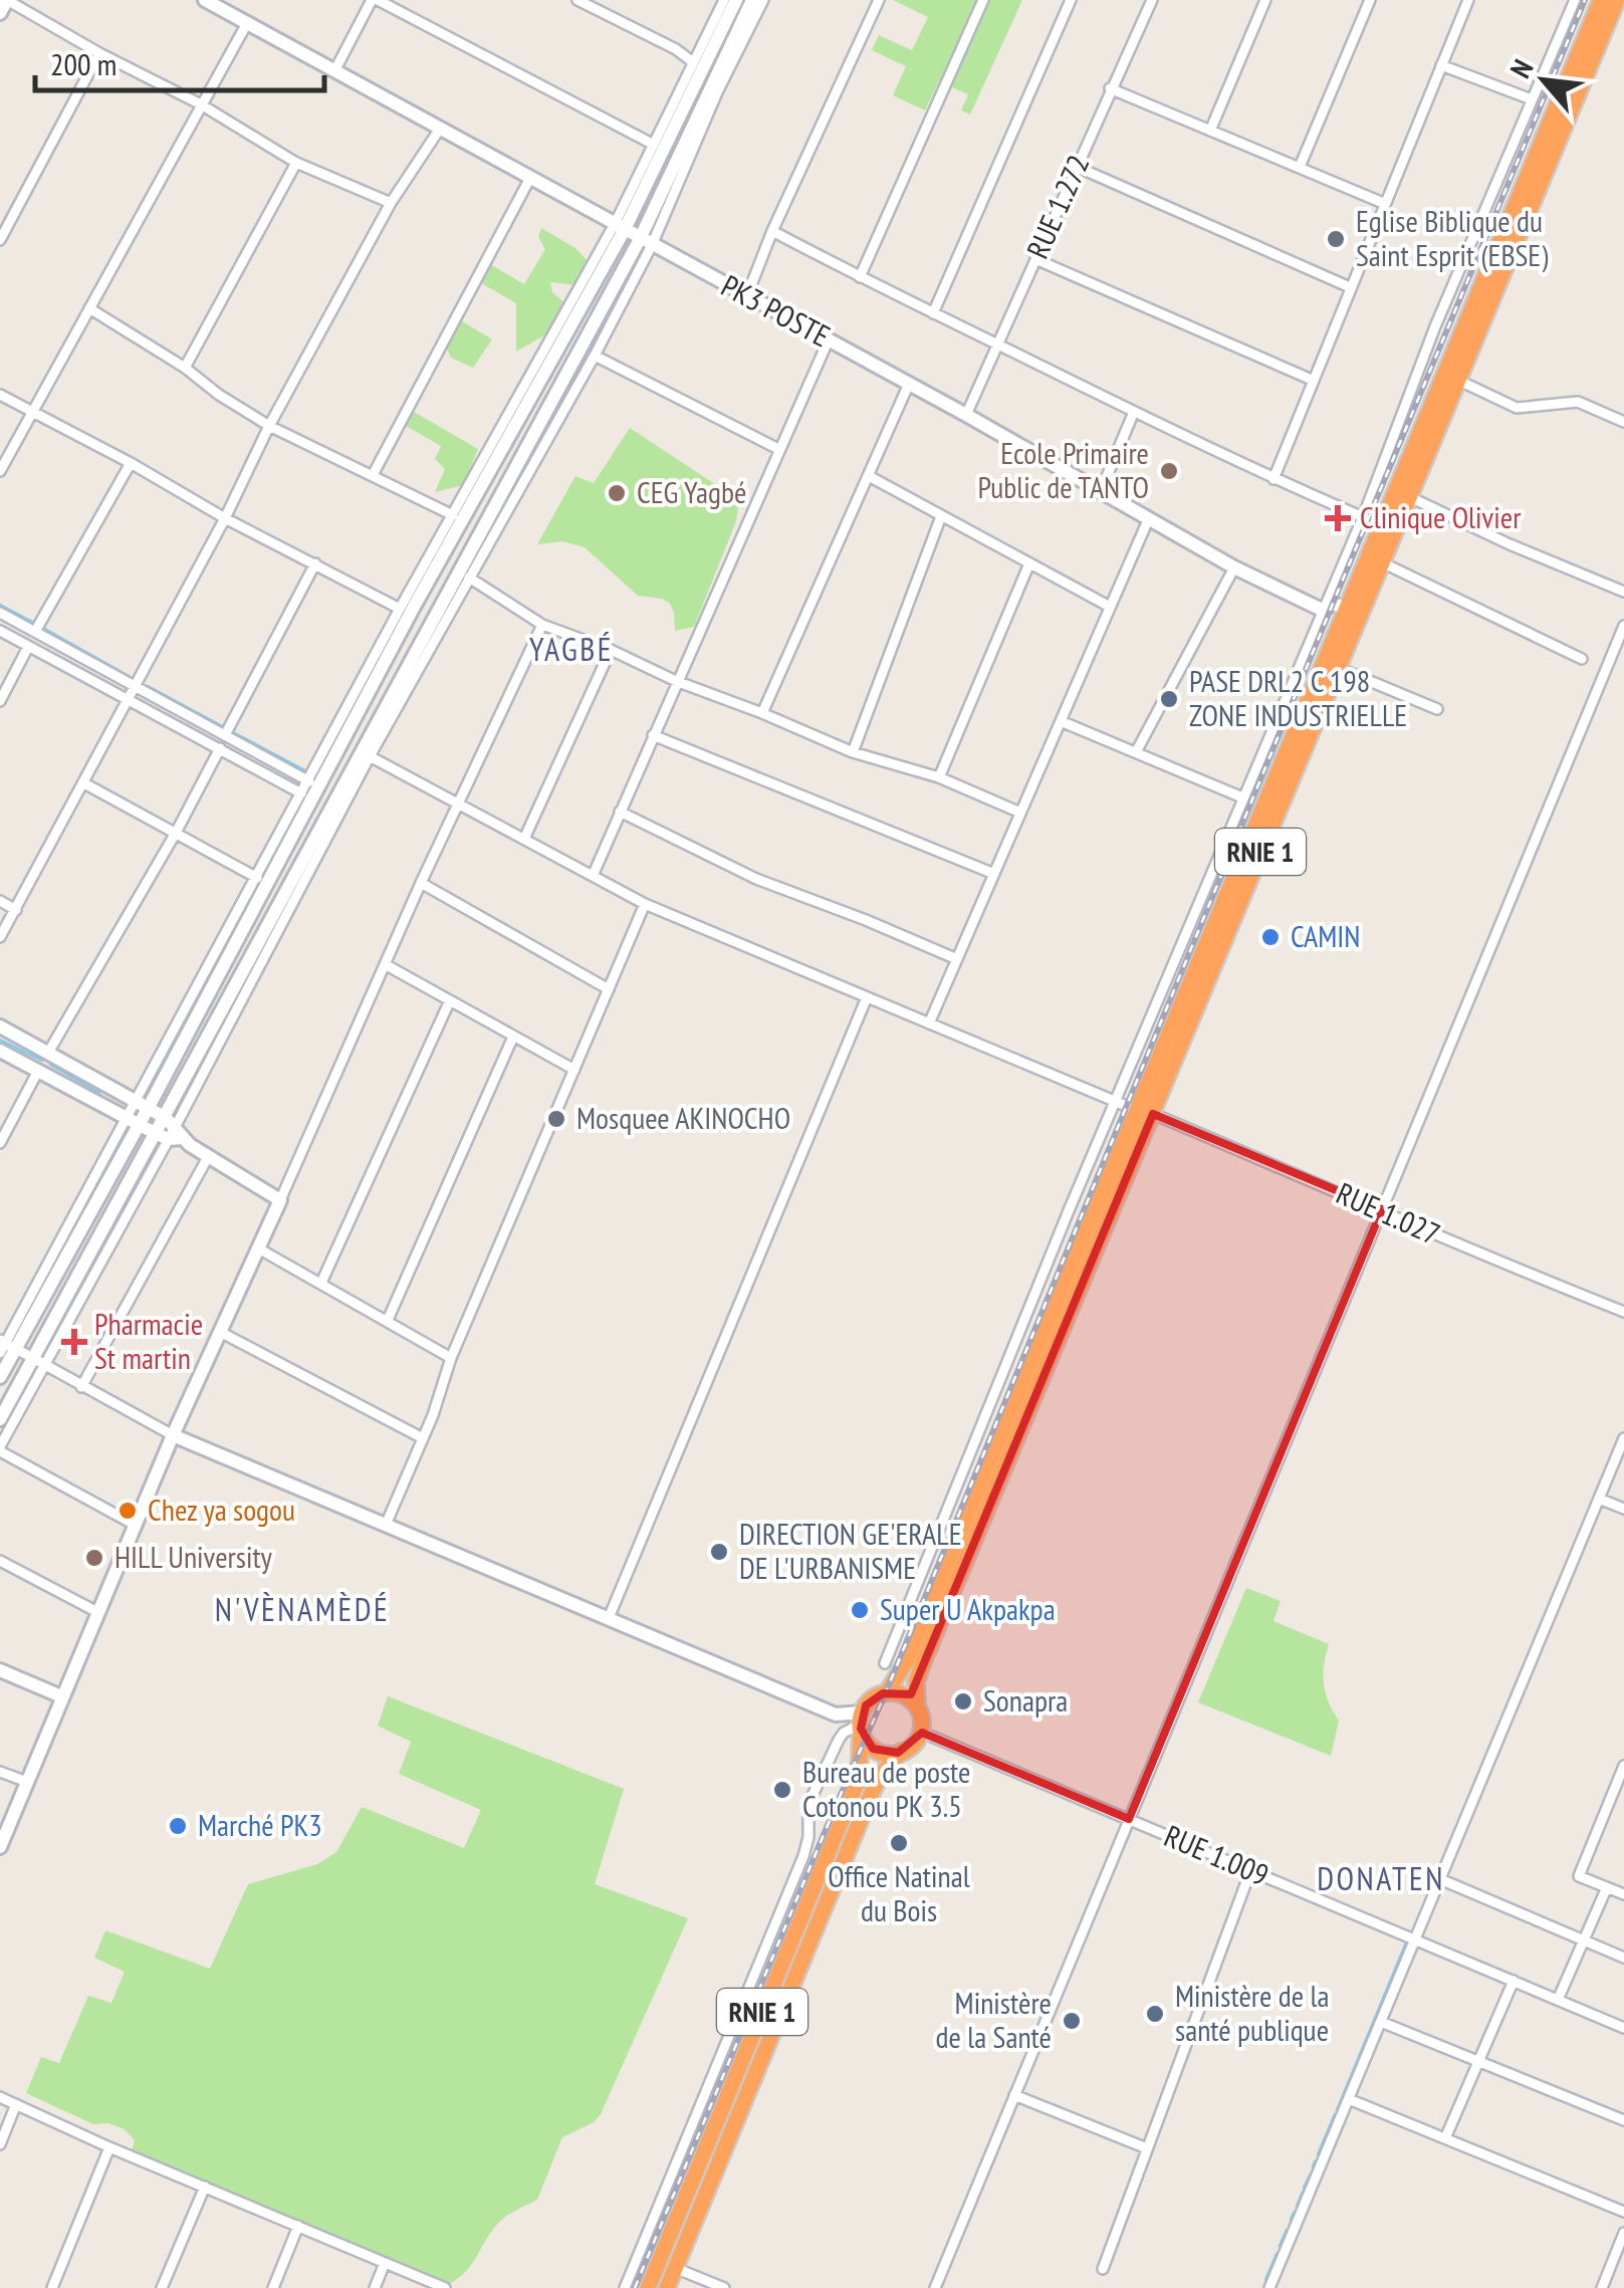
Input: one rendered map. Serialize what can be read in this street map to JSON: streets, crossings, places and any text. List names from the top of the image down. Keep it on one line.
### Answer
{"streets":{"highway":["RNIE 1"],"street":["RUE 1.272","PK3 POSTE","RUE 1.027","RUE 1.009"]},"crossings":[["RUE 1.272","PK3 POSTE"],["PK3 POSTE","RNIE 1"],["RNIE 1","RUE 1.027"],["RNIE 1","RUE 1.009"]],"districts":["YAGBÉ","N'VÈNAMÈDÉ","DONATEN"],"places":{"other":["Eglise Biblique du Saint Esprit (EBSE)","Ecole Primaire Public de TANTO","CEG Yagbé","PASE DRL2 C 198 ZONE INDUSTRIELLE","CAMIN","Mosquee AKINOCHO","Chez ya sogou","DIRECTION GE'ERALE DE L'URBANISME","HILL University","Super U Akpakpa","Sonapra","Bureau de poste Cotonou PK 3.5","Marché PK3","Office Natinal du Bois","Ministère de la santé publique","Ministère de la Santé"],"health":["Clinique Olivier","Pharmacie St martin"]},"scale_bar":"200 m","north":"top left"}
